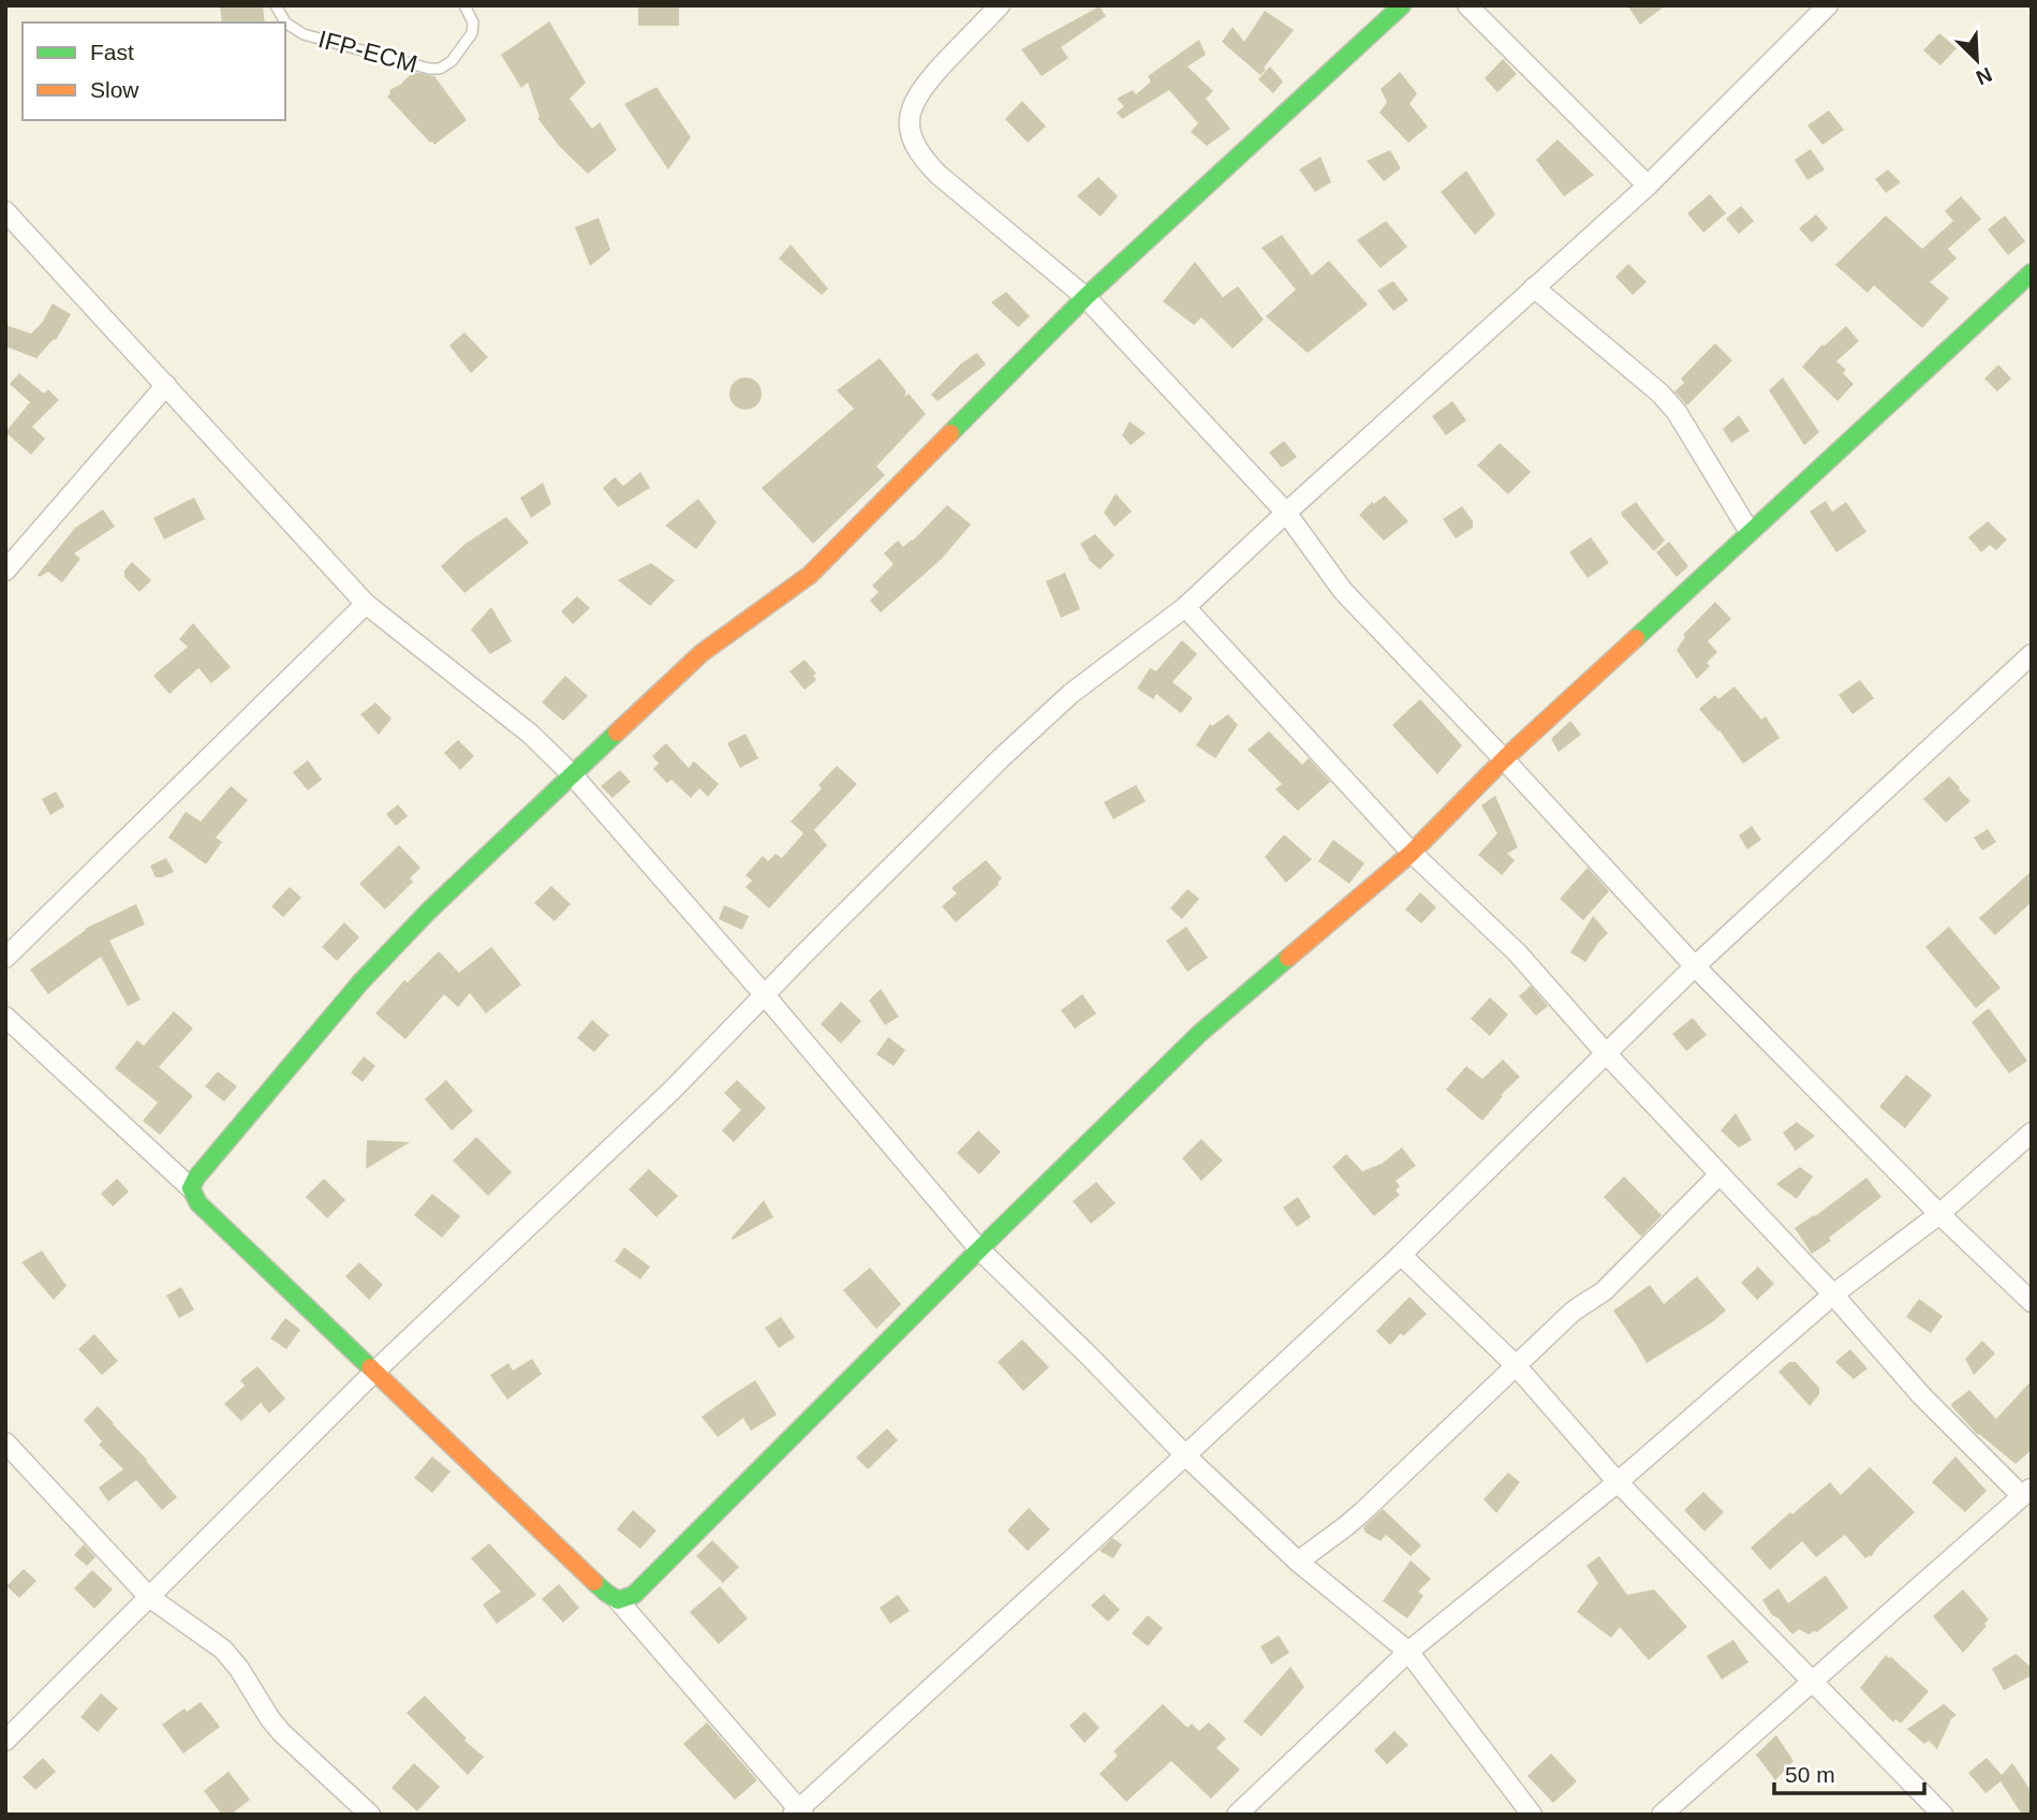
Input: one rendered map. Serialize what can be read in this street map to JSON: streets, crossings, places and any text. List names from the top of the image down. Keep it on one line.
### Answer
{"streets":{"lane":["IFP-ECM"]},"legend":["Fast","Slow"],"scale_bar":"50 m","north":"bottom right"}
